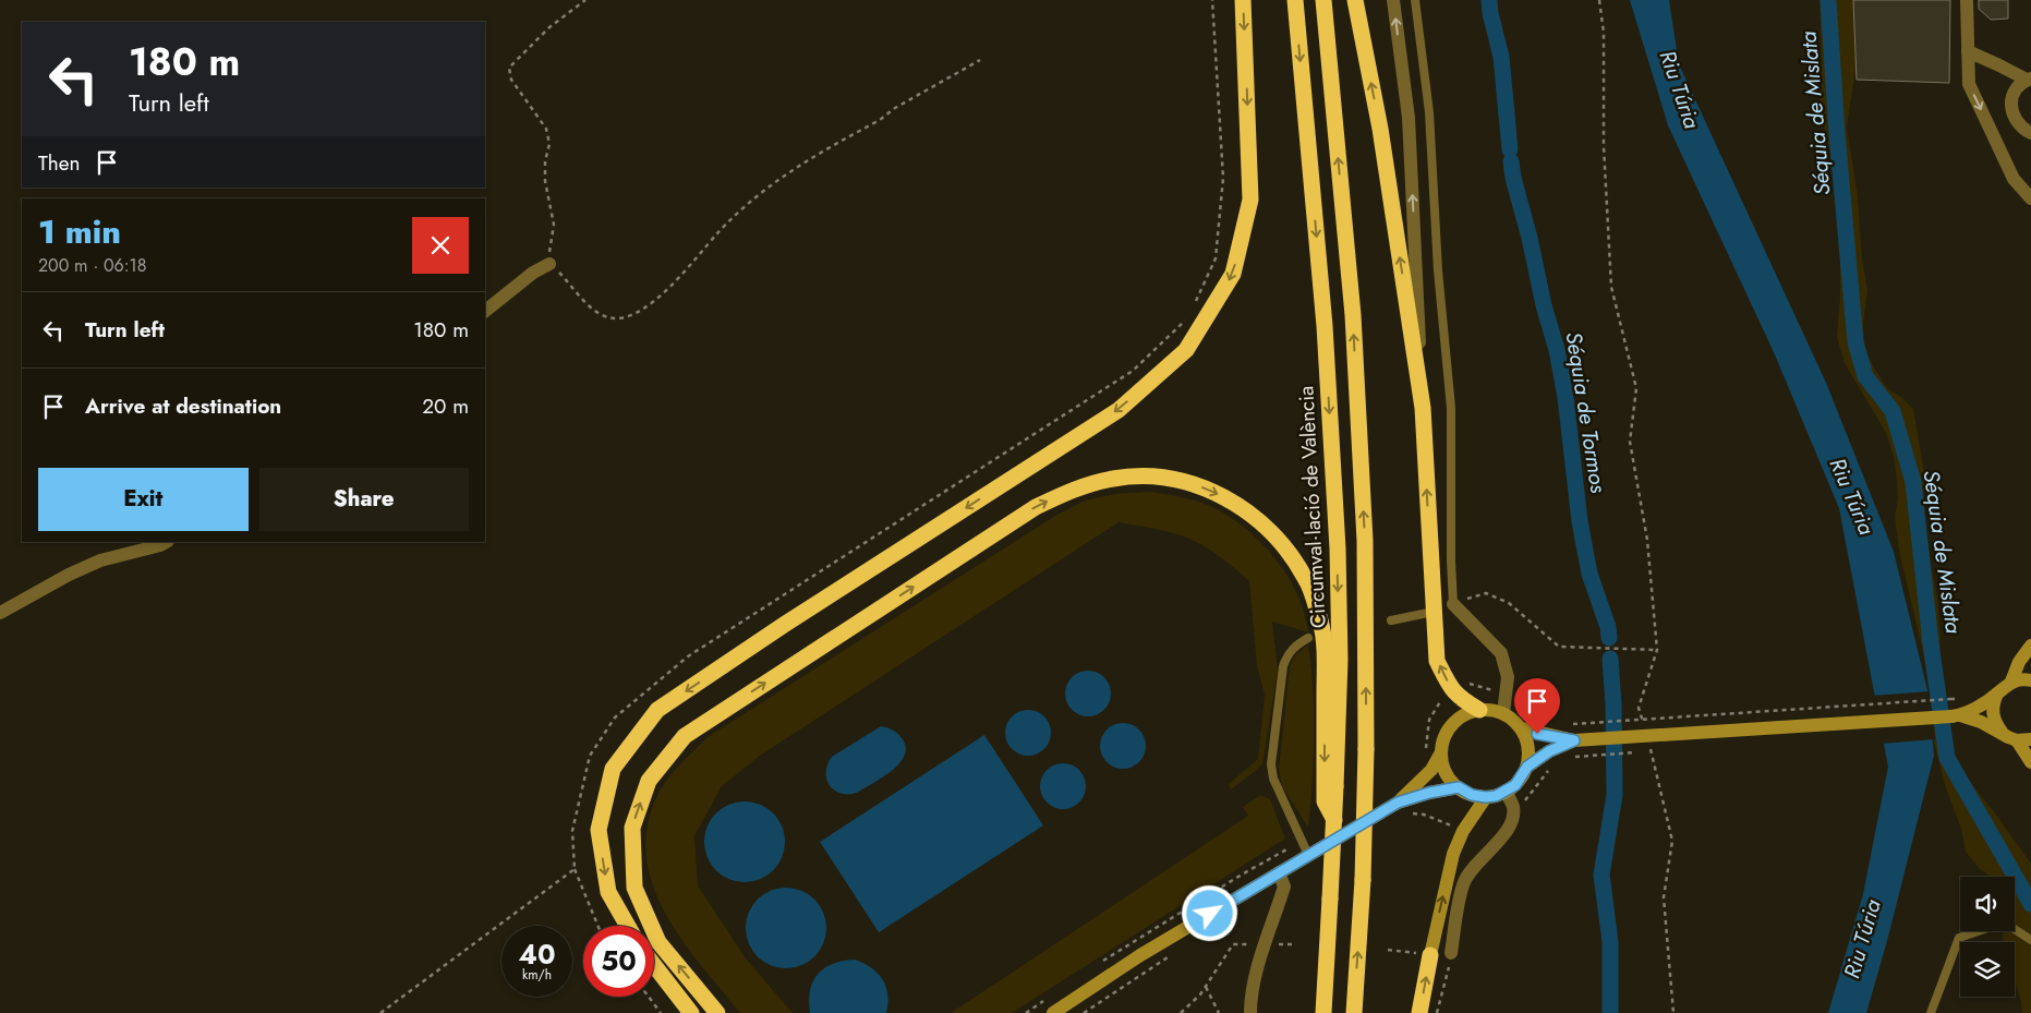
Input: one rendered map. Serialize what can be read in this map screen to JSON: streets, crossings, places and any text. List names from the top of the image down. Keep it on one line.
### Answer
{"streets":{"highway":["Circumval·lació de València"]},"water":["Riu Túria","Séquia de Mislata","Séquia de Tormos"],"page":{"turn":["180 m","Turn left"],"then":"Then","heading":["1 min","200 m · 06:18"],"list":[{"name":"Turn left","value":"180 m"},{"name":"Arrive at destination","value":"20 m"}],"buttons":["Exit","Share"],"speed":"40 km/h","limit":"50"}}
